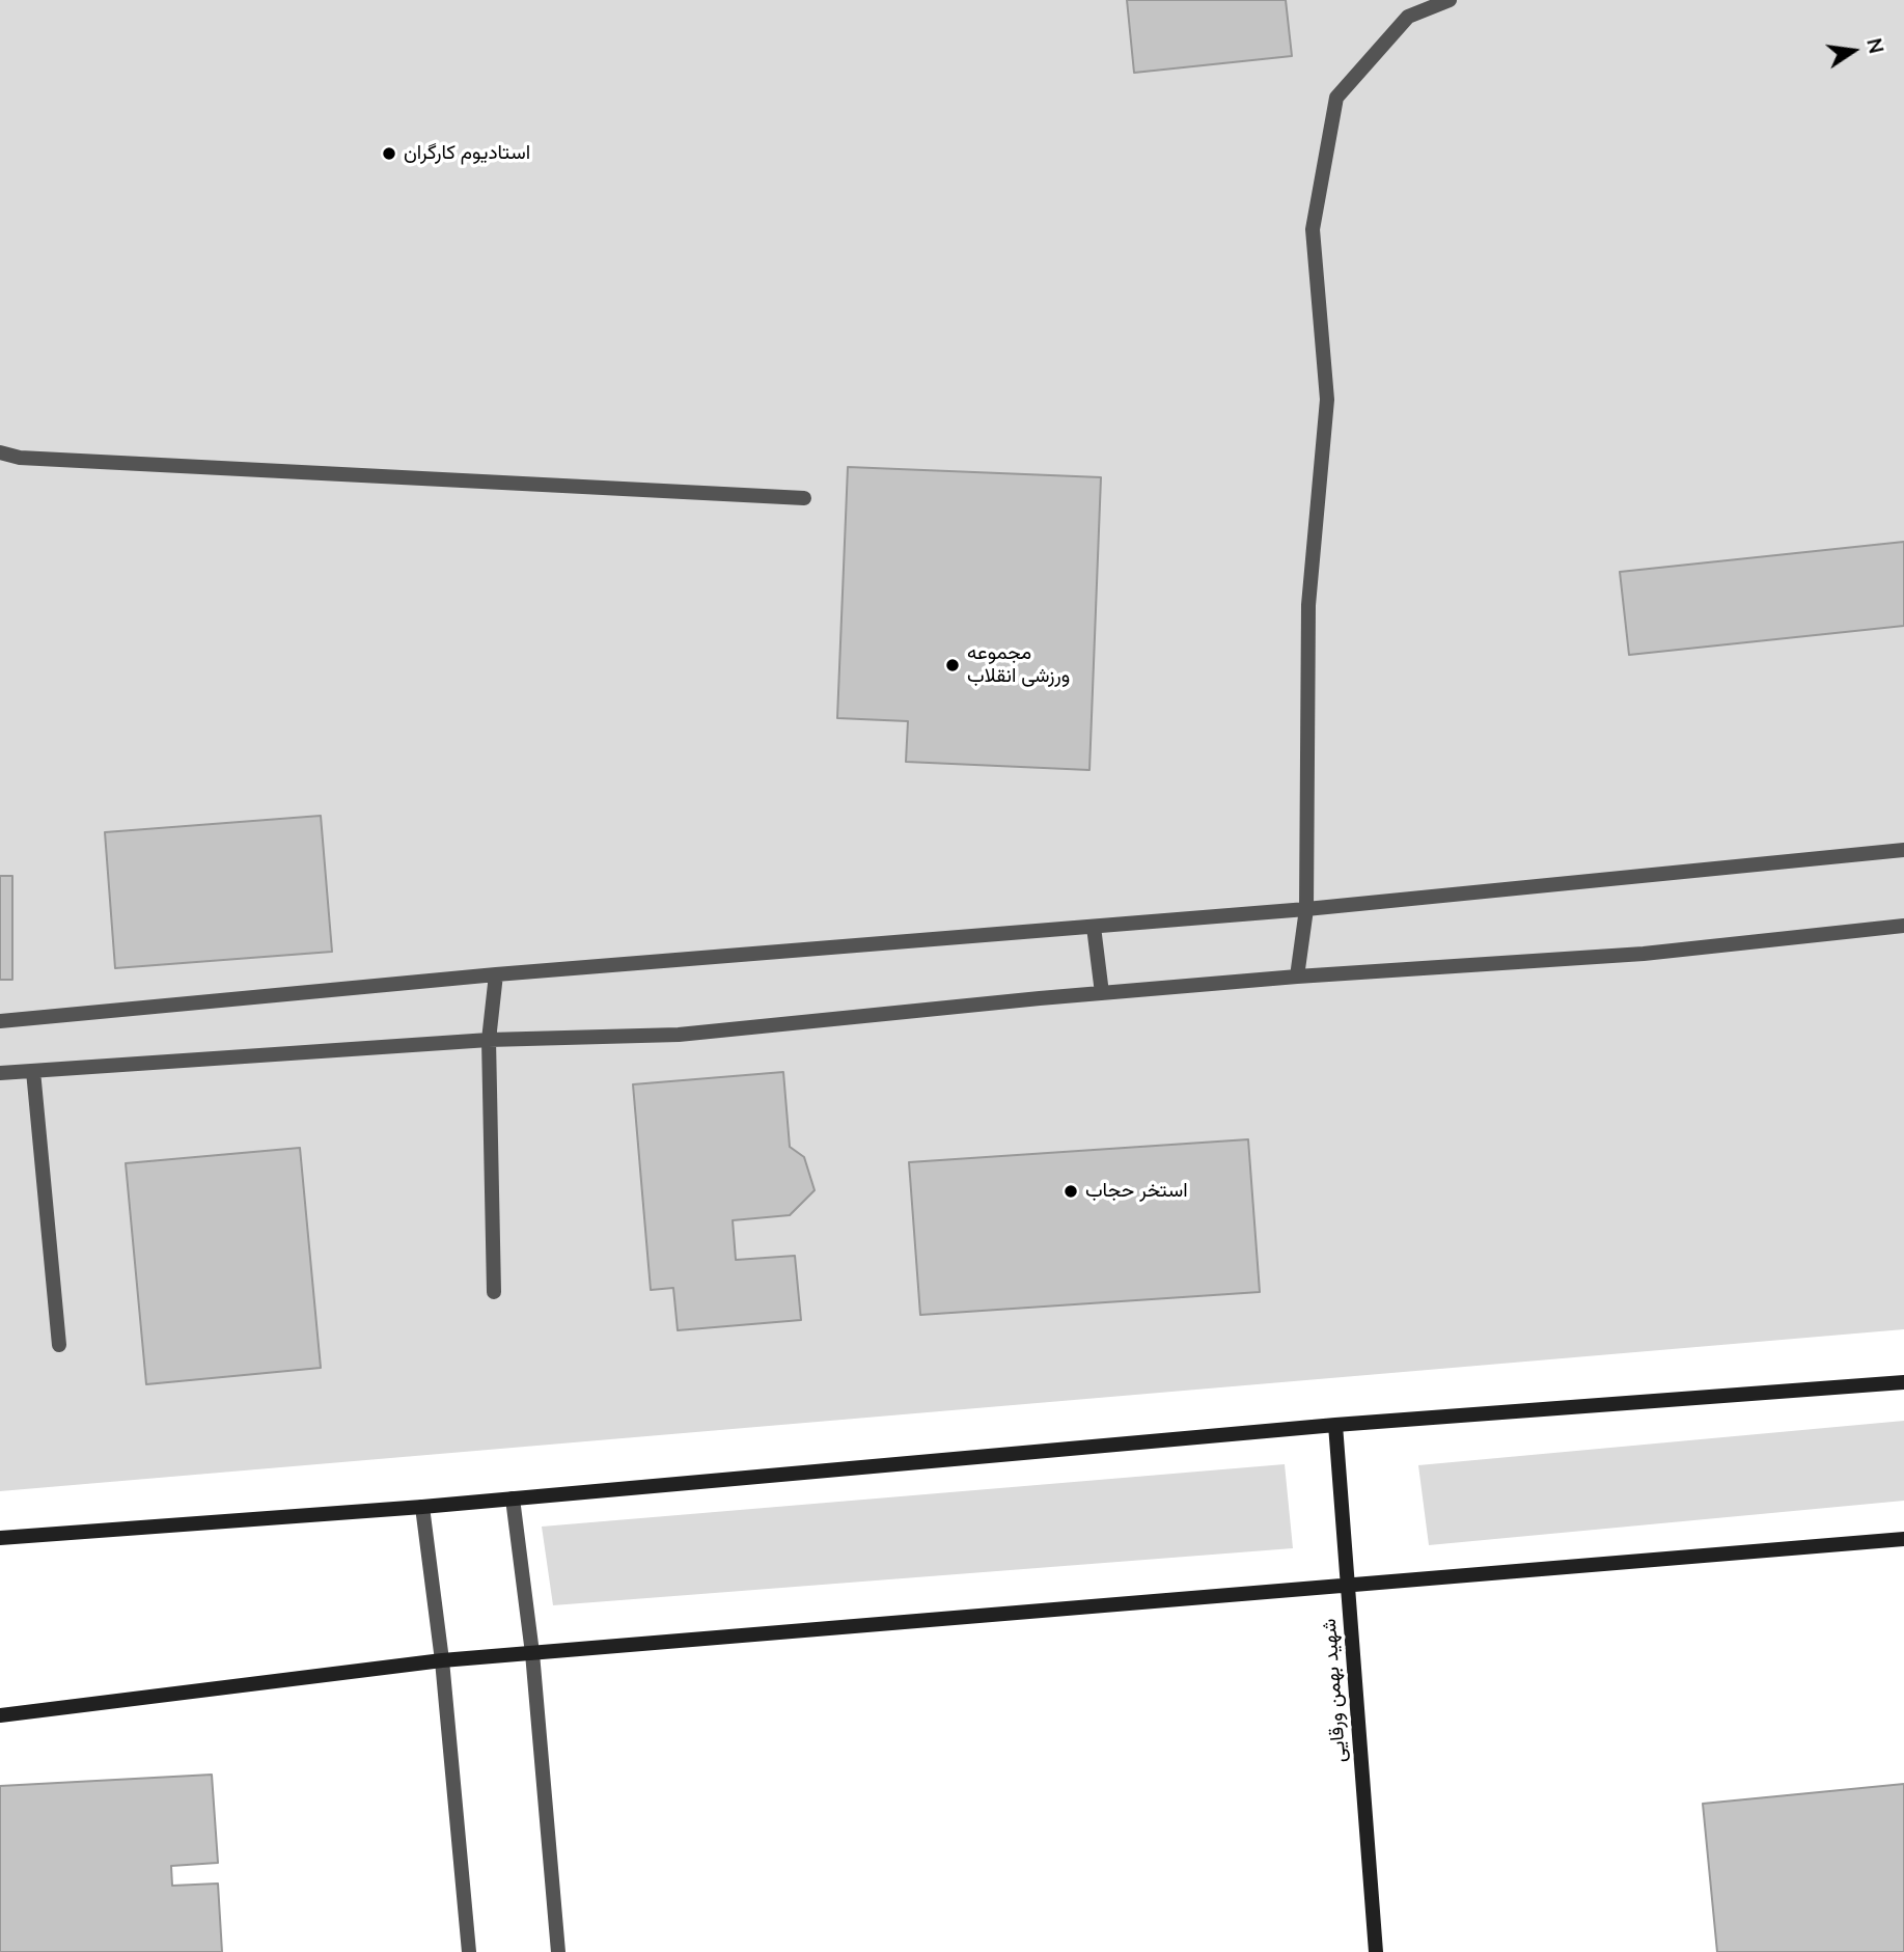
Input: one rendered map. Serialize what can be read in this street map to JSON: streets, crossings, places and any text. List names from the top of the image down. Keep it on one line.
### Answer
{"streets":{"street":["شهید بهمن ورقایی"]},"places":["استادیوم کارگران","مجموعه ورزشی انقلاب","استخر حجاب"],"north":"right"}
